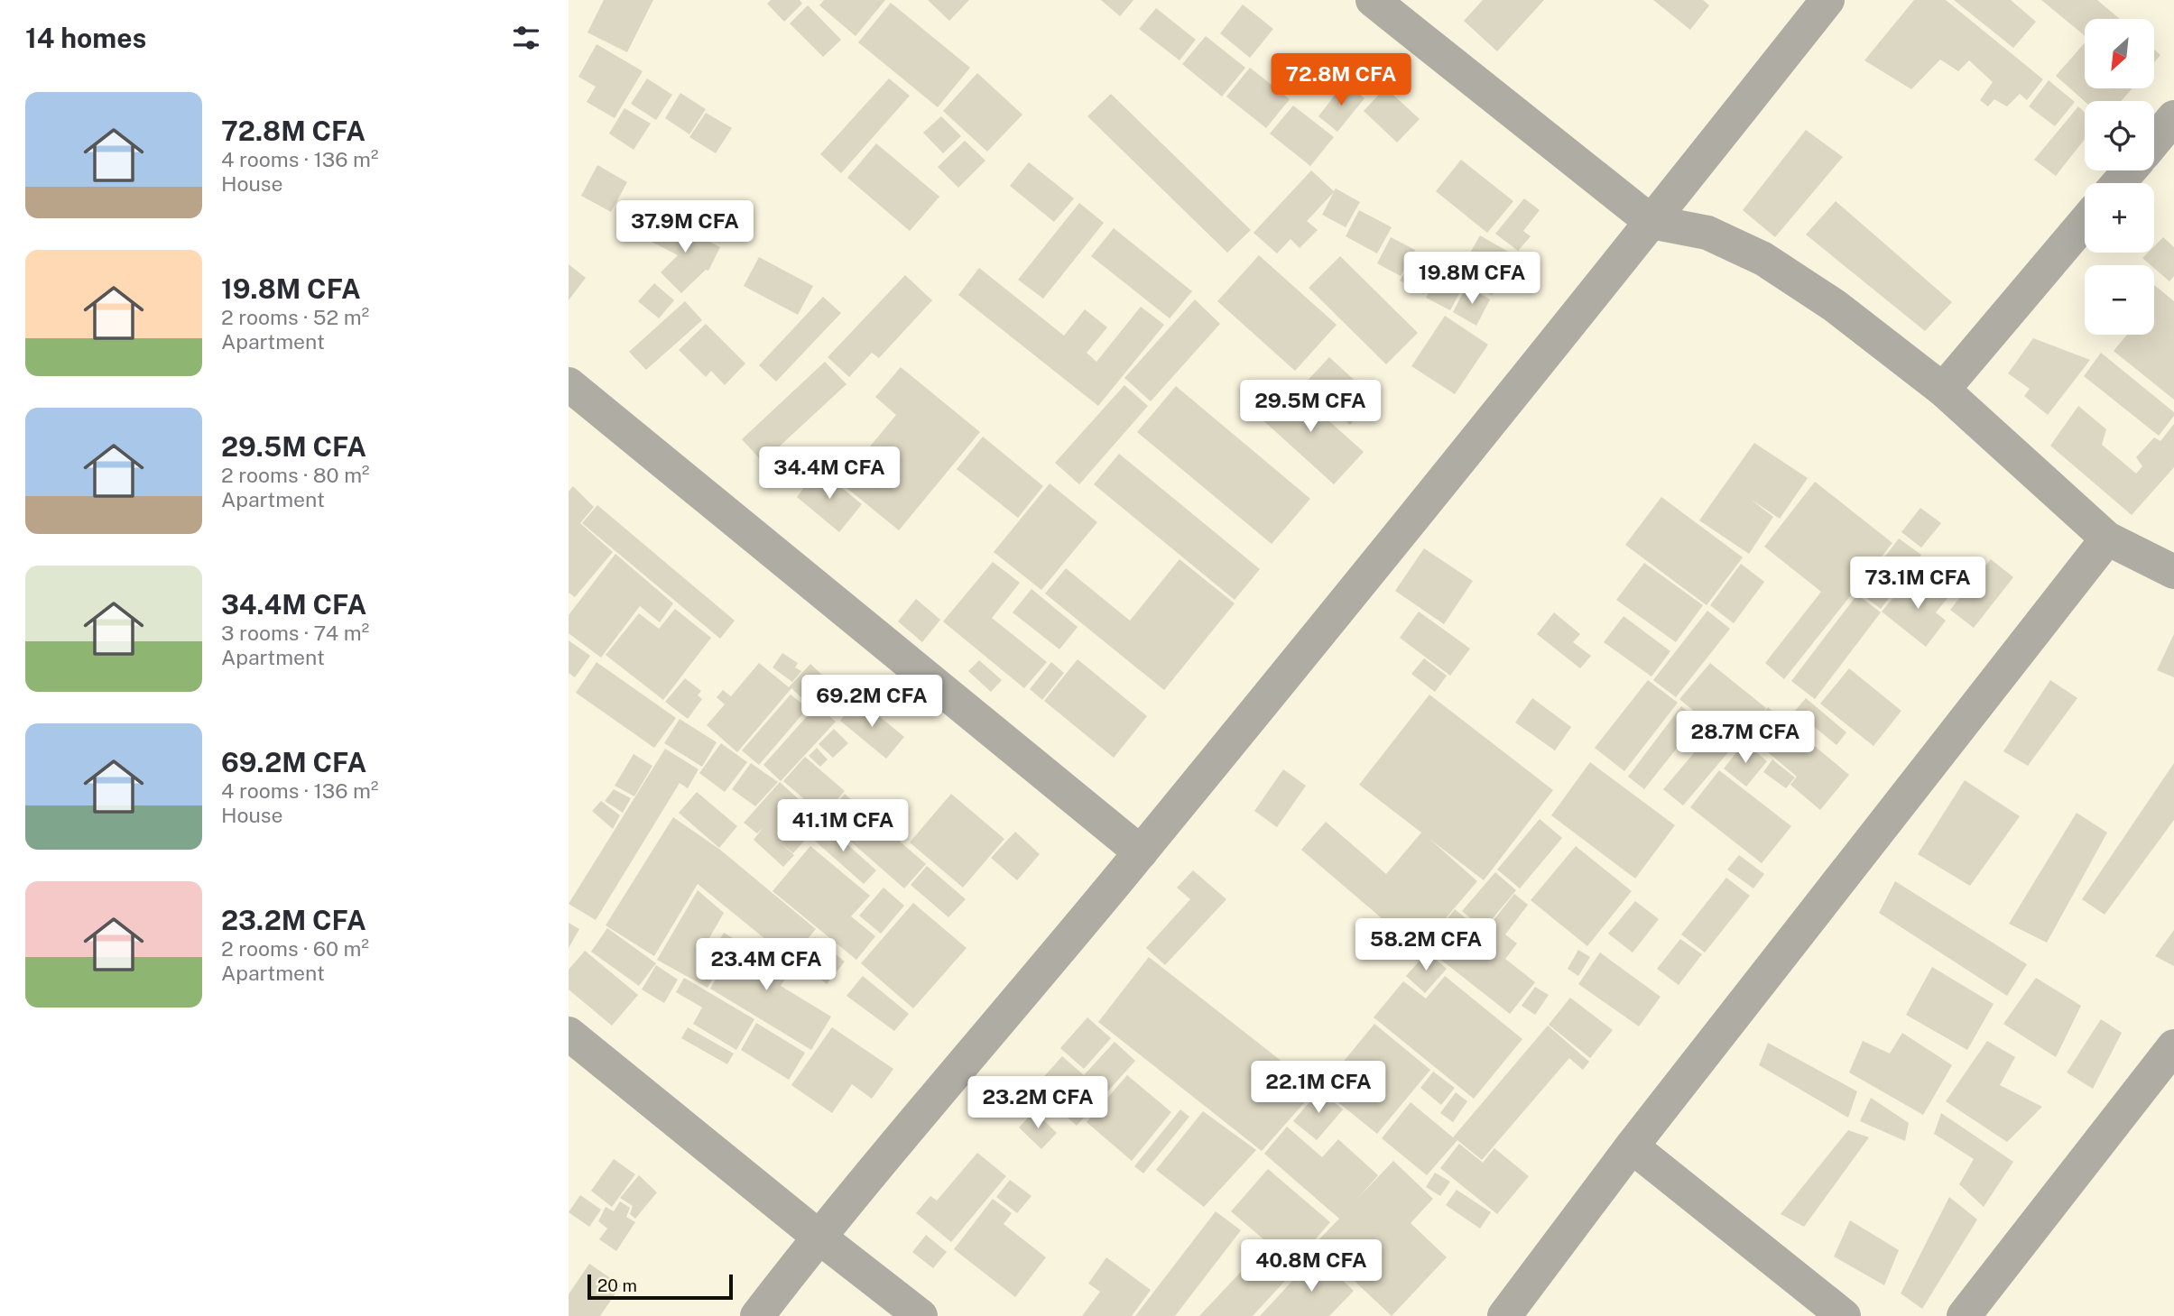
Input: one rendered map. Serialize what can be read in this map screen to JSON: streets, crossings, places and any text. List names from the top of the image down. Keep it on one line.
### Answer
{"scale_bar":"20 m","north":"bottom left","page":{"heading":"14 homes","map_buttons":["+","−"],"price":["72.8M CFA","37.9M CFA","19.8M CFA","29.5M CFA","34.4M CFA","73.1M CFA","69.2M CFA","28.7M CFA","41.1M CFA","58.2M CFA","23.4M CFA","22.1M CFA","23.2M CFA","40.8M CFA"],"list":[{"name":"72.8M CFA","note":"4 rooms · 136 m² · House"},{"name":"19.8M CFA","note":"2 rooms · 52 m² · Apartment"},{"name":"29.5M CFA","note":"2 rooms · 80 m² · Apartment"},{"name":"34.4M CFA","note":"3 rooms · 74 m² · Apartment"},{"name":"69.2M CFA","note":"4 rooms · 136 m² · House"},{"name":"23.2M CFA","note":"2 rooms · 60 m² · Apartment"}],"scale":"20 m"}}
